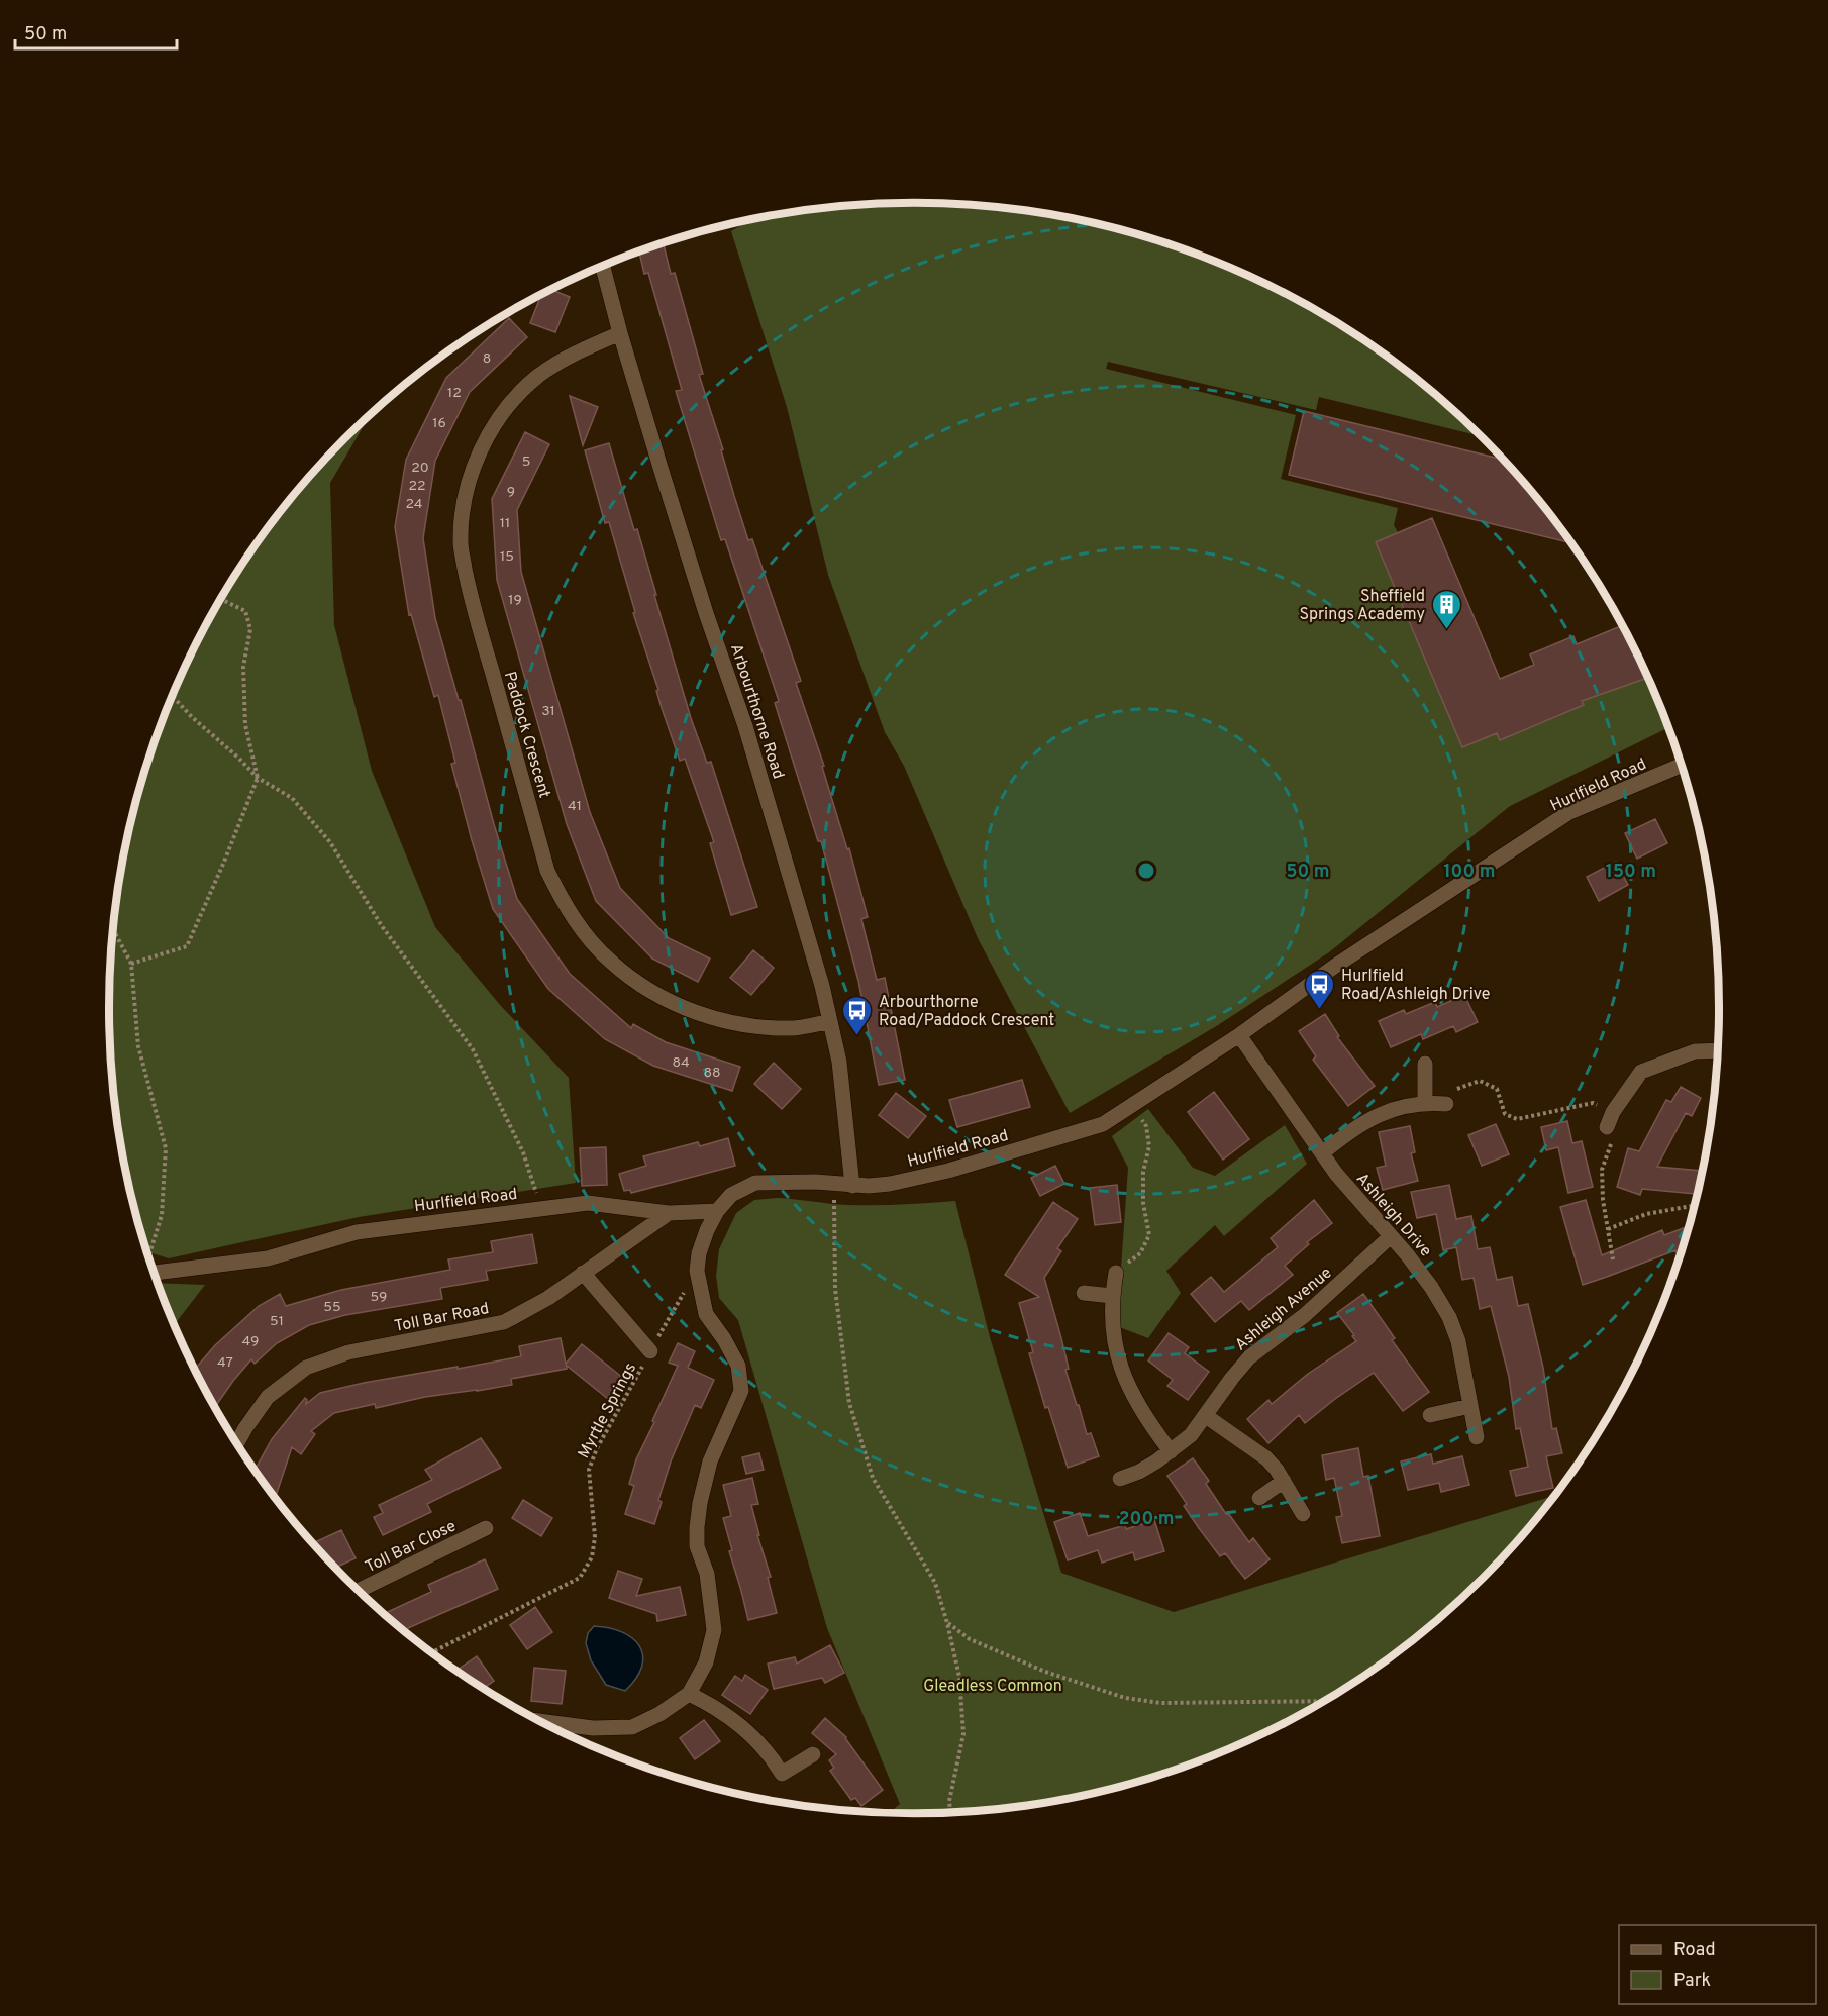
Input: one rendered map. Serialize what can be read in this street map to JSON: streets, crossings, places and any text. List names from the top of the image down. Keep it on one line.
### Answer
{"streets":{"street":["Arbourthorne Road","Paddock Crescent","Hurlfield Road","Ashleigh Drive","Ashleigh Avenue","Toll Bar Road","Toll Bar Close"],"path":["Myrtle Springs"]},"crossings":[["Arbourthorne Road","Paddock Crescent"],["Arbourthorne Road","Hurlfield Road"],["Hurlfield Road","Ashleigh Drive"],["Hurlfield Road","Toll Bar Road"],["Ashleigh Drive","Ashleigh Avenue"]],"parks":["Gleadless Common"],"places":{"building":["Sheffield Springs Academy"],"bus stop":["Hurlfield Road/Ashleigh Drive","Arbourthorne Road/Paddock Crescent"]},"house_numbers":["8","12","16","5","20","22","9","24","11","15","19","31","41","84","88","59","55","51","49","47"],"legend":["Road","Park"],"scale_bar":"50 m","rings":["50 m","100 m","150 m","200 m"]}
